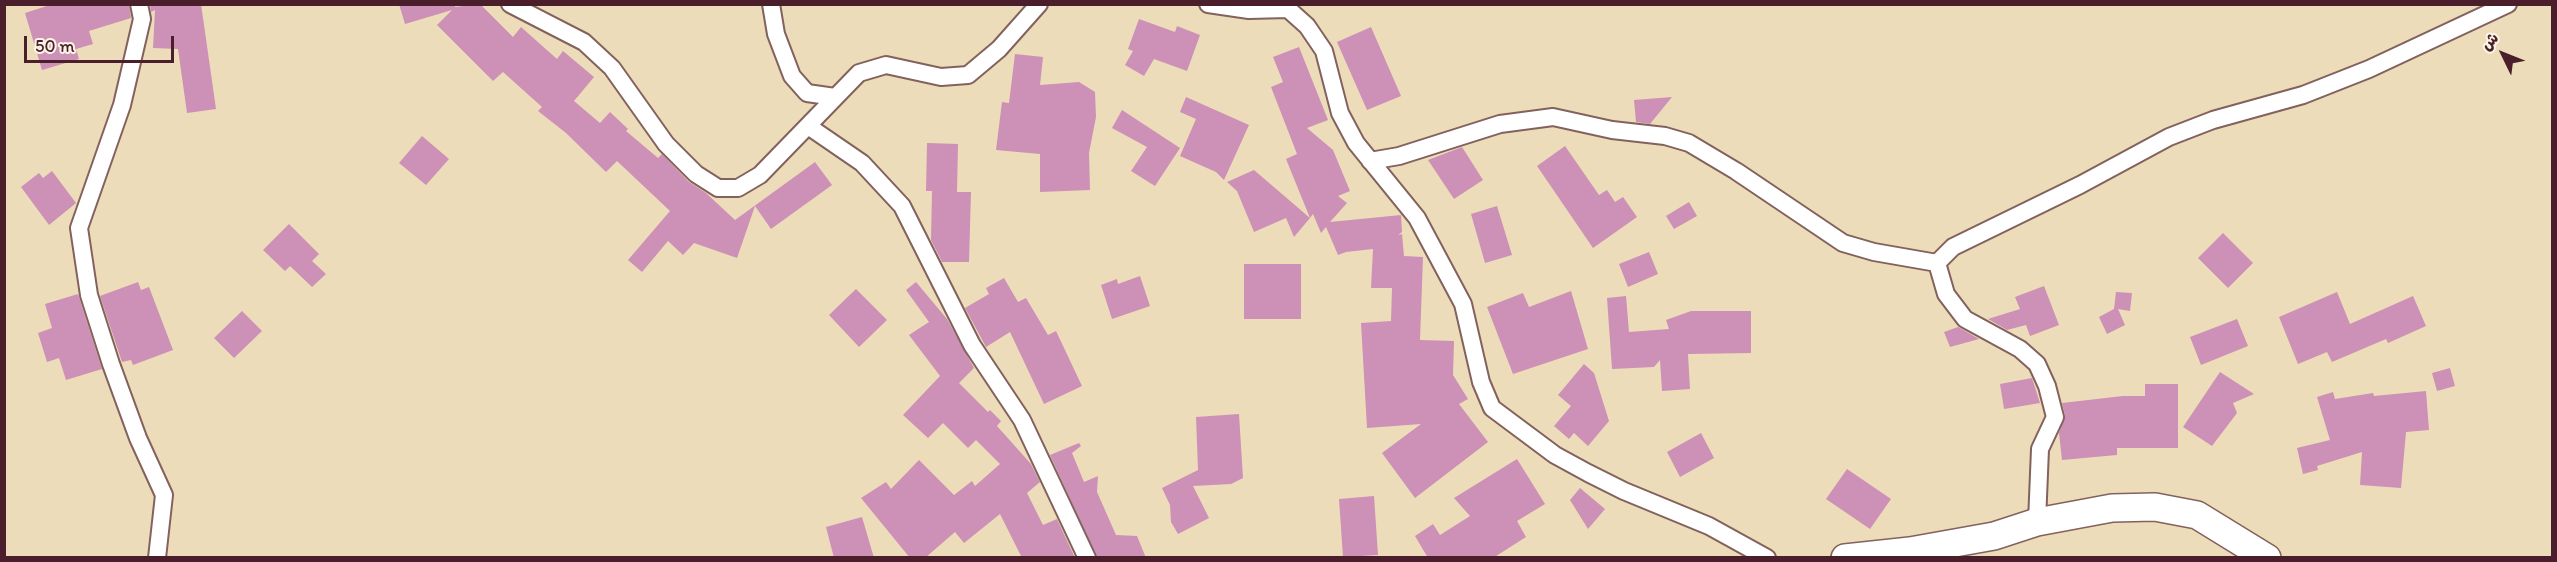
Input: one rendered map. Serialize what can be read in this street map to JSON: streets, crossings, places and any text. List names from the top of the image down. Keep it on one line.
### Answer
{"scale_bar":"50 m","north":"top left"}
